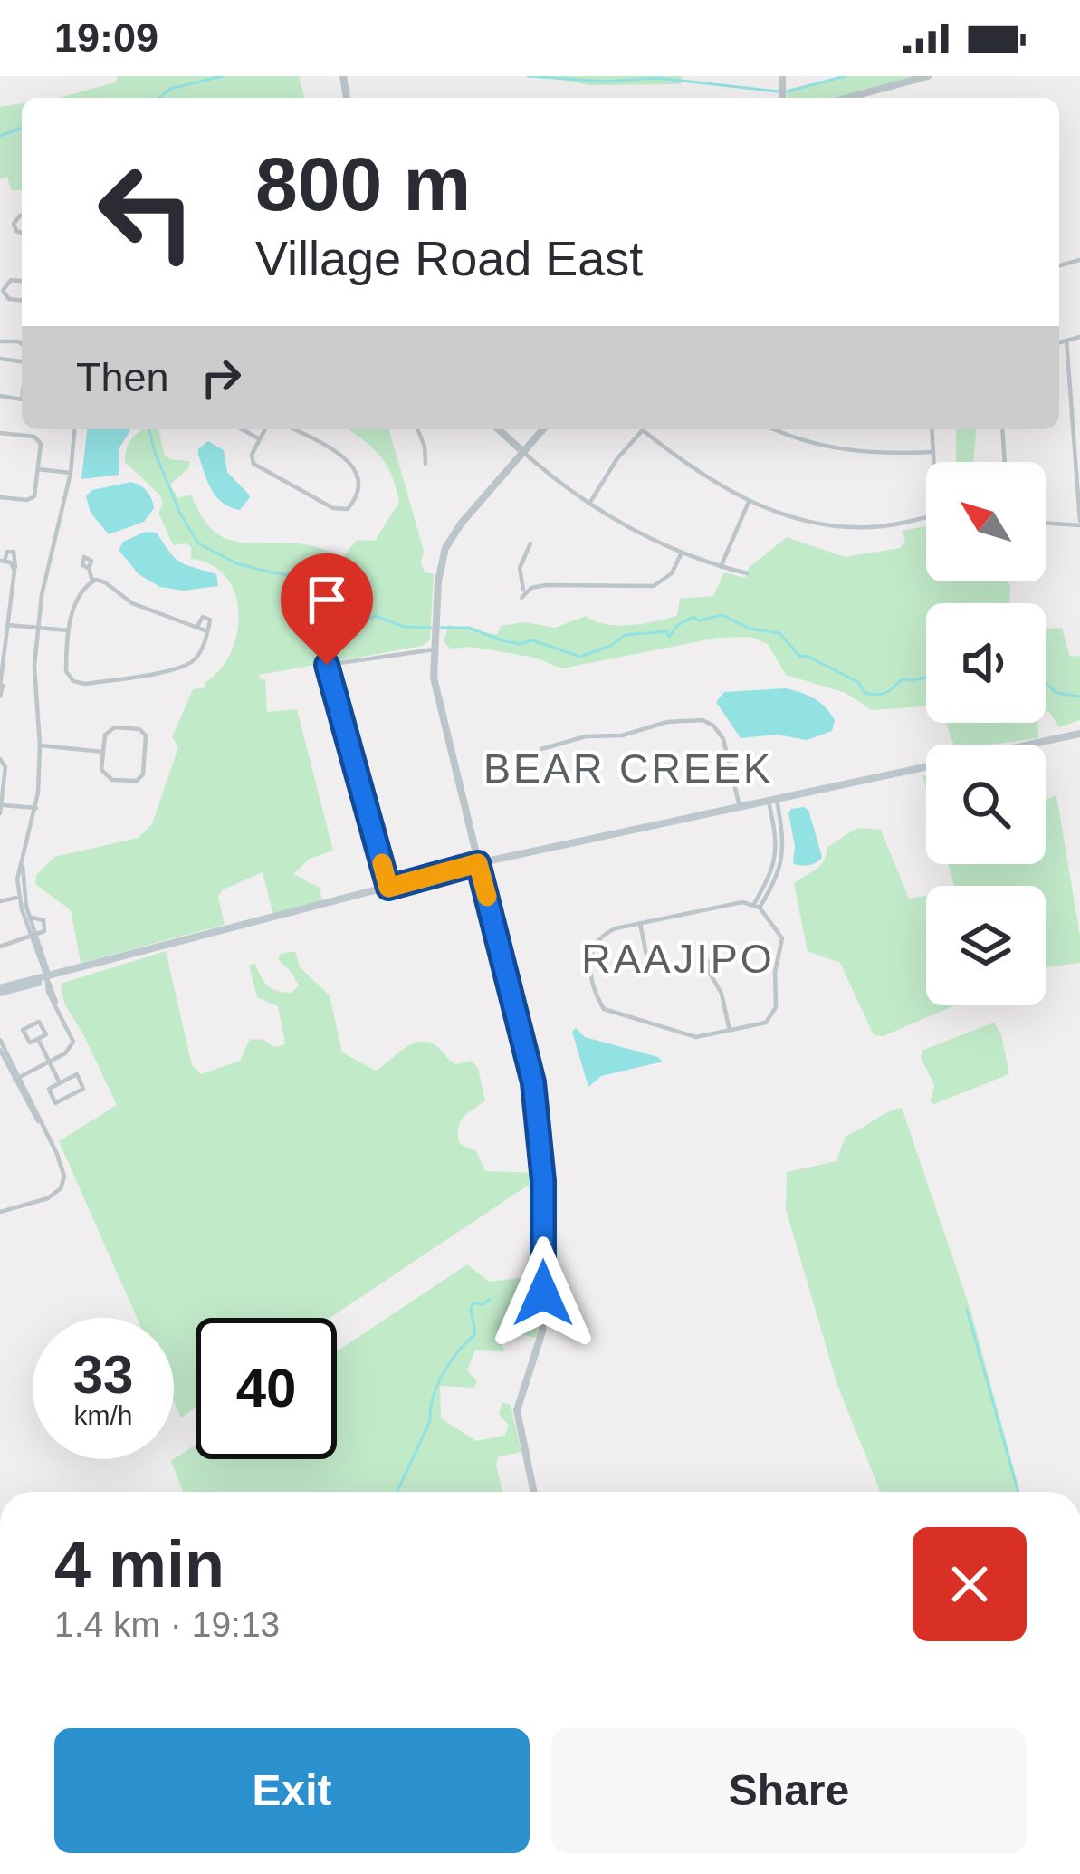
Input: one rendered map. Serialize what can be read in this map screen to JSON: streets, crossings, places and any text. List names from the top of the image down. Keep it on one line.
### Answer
{"districts":["BEAR CREEK","RAAJIPO"],"north":"top left","page":{"status":"19:09","turn":["800 m","Village Road East"],"then":"Then","speed":"33 km/h","limit":"40","heading":["4 min","1.4 km · 19:13"],"buttons":["Exit","Share"]}}
